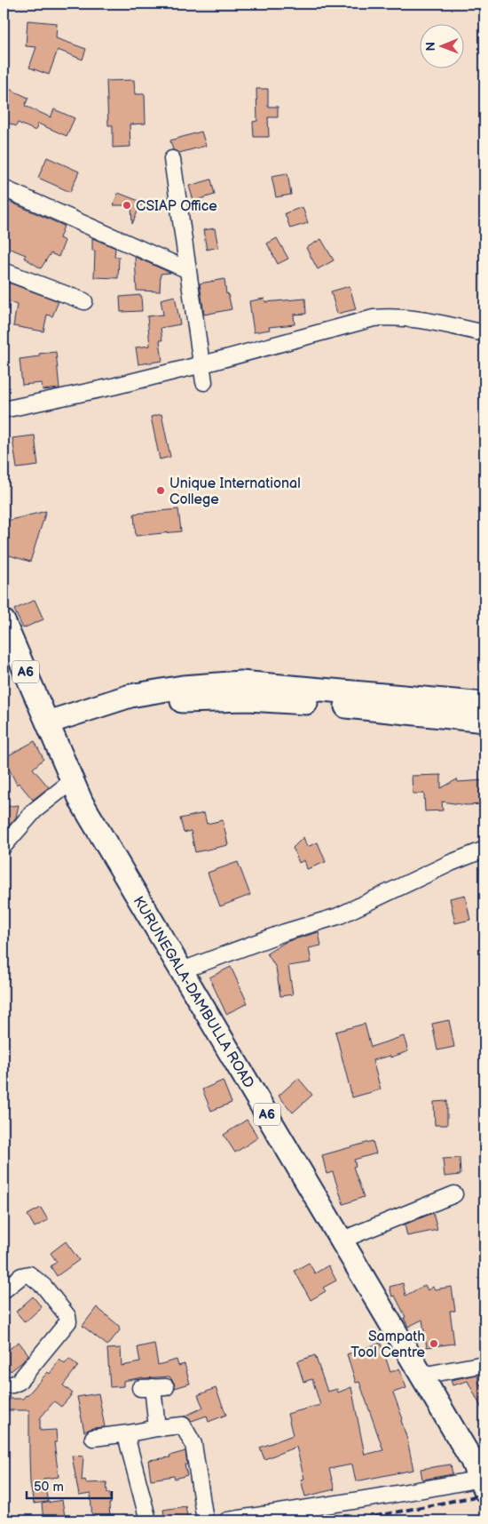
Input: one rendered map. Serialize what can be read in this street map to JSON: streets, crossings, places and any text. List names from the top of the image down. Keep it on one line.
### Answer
{"streets":{"highway":["A6","KURUNEGALA-DAMBULLA ROAD"]},"places":["CSIAP Office","Unique International College","Sampath Tool Centre"],"scale_bar":"50 m","north":"left"}
